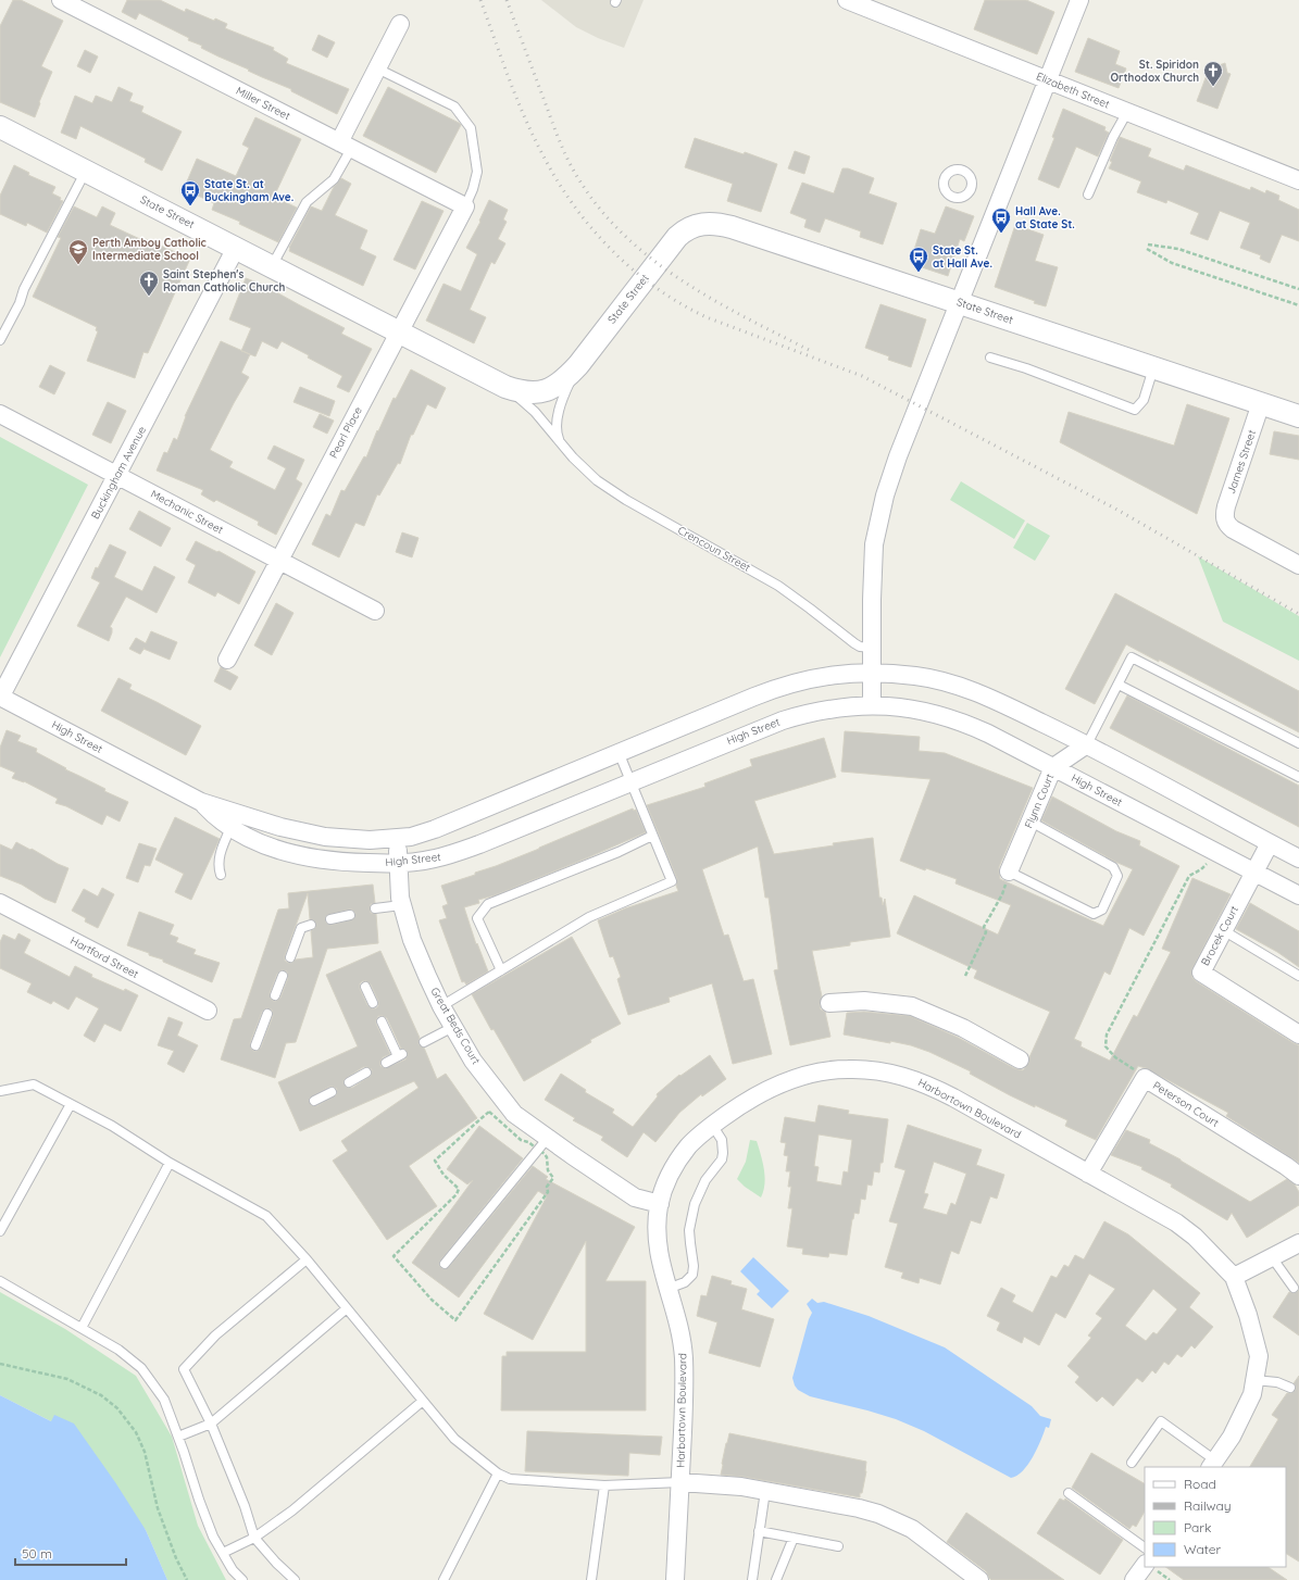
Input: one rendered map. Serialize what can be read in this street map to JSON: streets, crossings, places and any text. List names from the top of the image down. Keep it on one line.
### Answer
{"streets":{"street":["Elizabeth Street","Miller Street","State Street","Pearl Place","James Street","Buckingham Avenue","Mechanic Street","High Street","Flynn Court","Brocek Court","Hartford Street","Great Beds Court","Peterson Court","Harbortown Boulevard"],"lane":["Crencoun Street"]},"crossings":[["Miller Street","Pearl Place"],["State Street","Pearl Place"],["State Street","James Street"],["State Street","Buckingham Avenue"],["State Street","Crencoun Street"],["Pearl Place","Mechanic Street"],["Buckingham Avenue","Mechanic Street"],["Buckingham Avenue","High Street"],["High Street","Flynn Court"],["High Street","Brocek Court"],["High Street","Great Beds Court"],["Great Beds Court","Harbortown Boulevard"],["Peterson Court","Harbortown Boulevard"]],"places":{"church":["St. Spiridon Orthodox Church","Saint Stephen's Roman Catholic Church"],"bus stop":["State St. at Buckingham Ave.","Hall Ave. at State St.","State St. at Hall Ave."],"school or university":["Perth Amboy Catholic Intermediate School"]},"legend":["Road","Railway","Park","Water"],"scale_bar":"50 m"}
